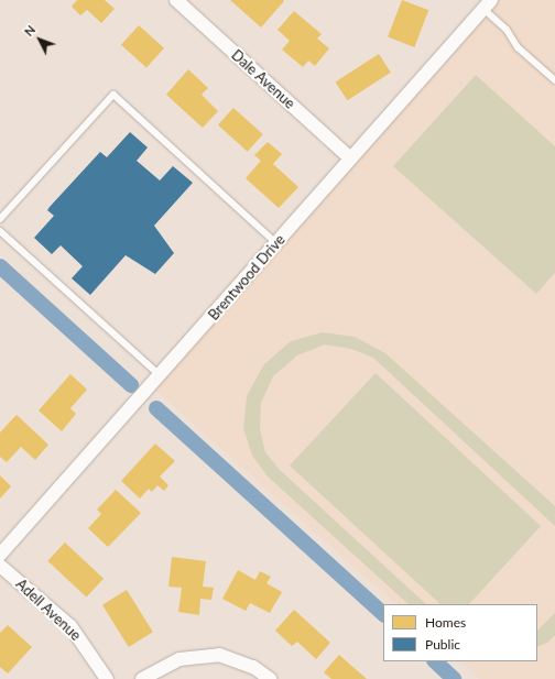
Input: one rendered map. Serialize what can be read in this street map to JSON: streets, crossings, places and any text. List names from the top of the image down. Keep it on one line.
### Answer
{"streets":{"street":["Dale Avenue","Brentwood Drive","Adell Avenue"]},"crossings":[["Dale Avenue","Brentwood Drive"]],"legend":["Homes","Public"],"north":"top left"}
